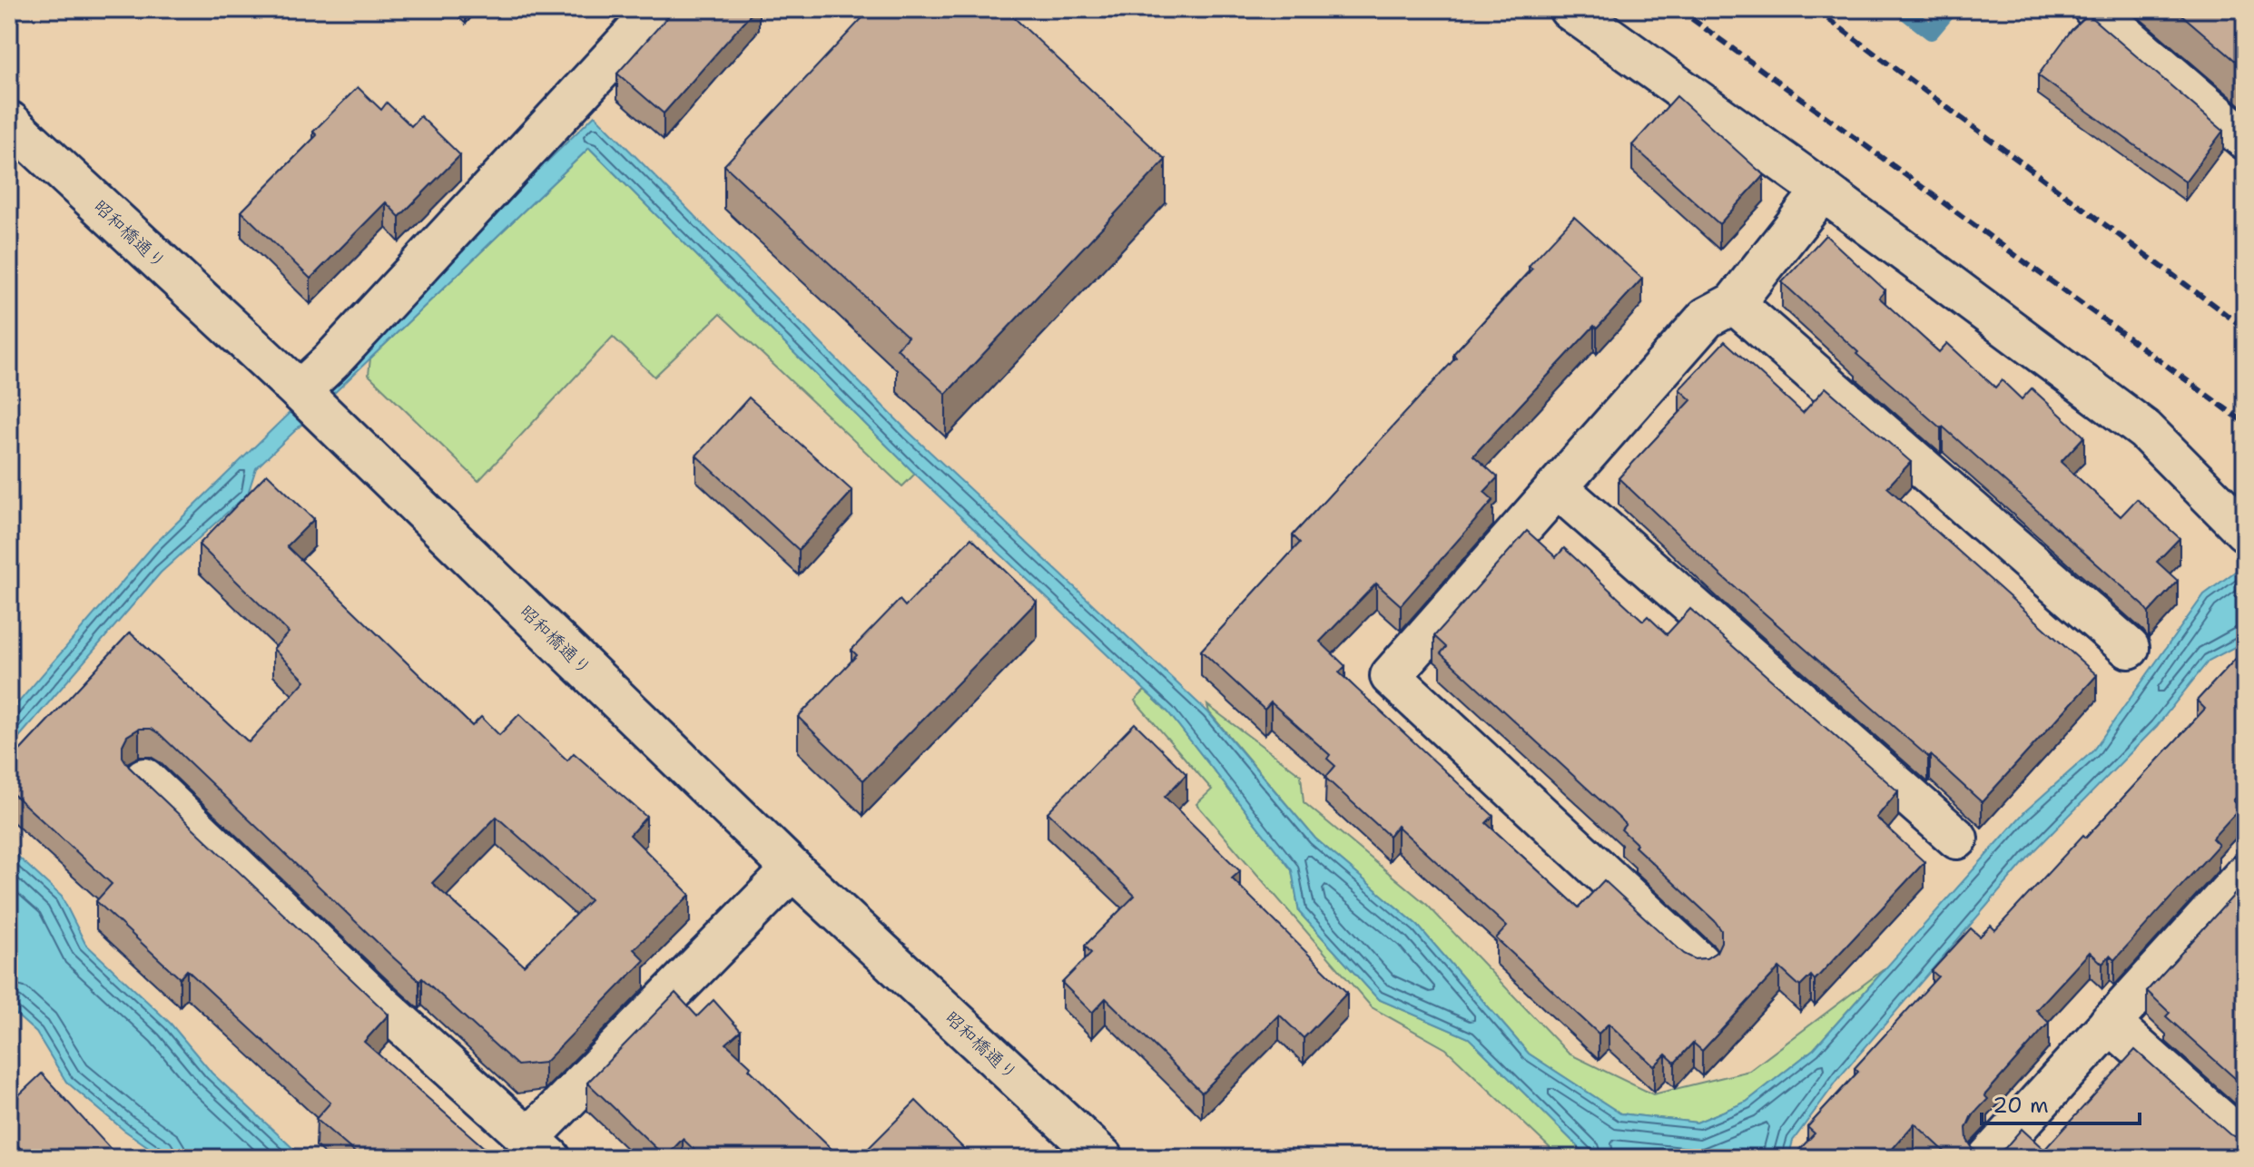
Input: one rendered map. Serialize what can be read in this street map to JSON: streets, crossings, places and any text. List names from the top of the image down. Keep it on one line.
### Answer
{"streets":{"street":["昭和橋通り"]},"scale_bar":"20 m"}
